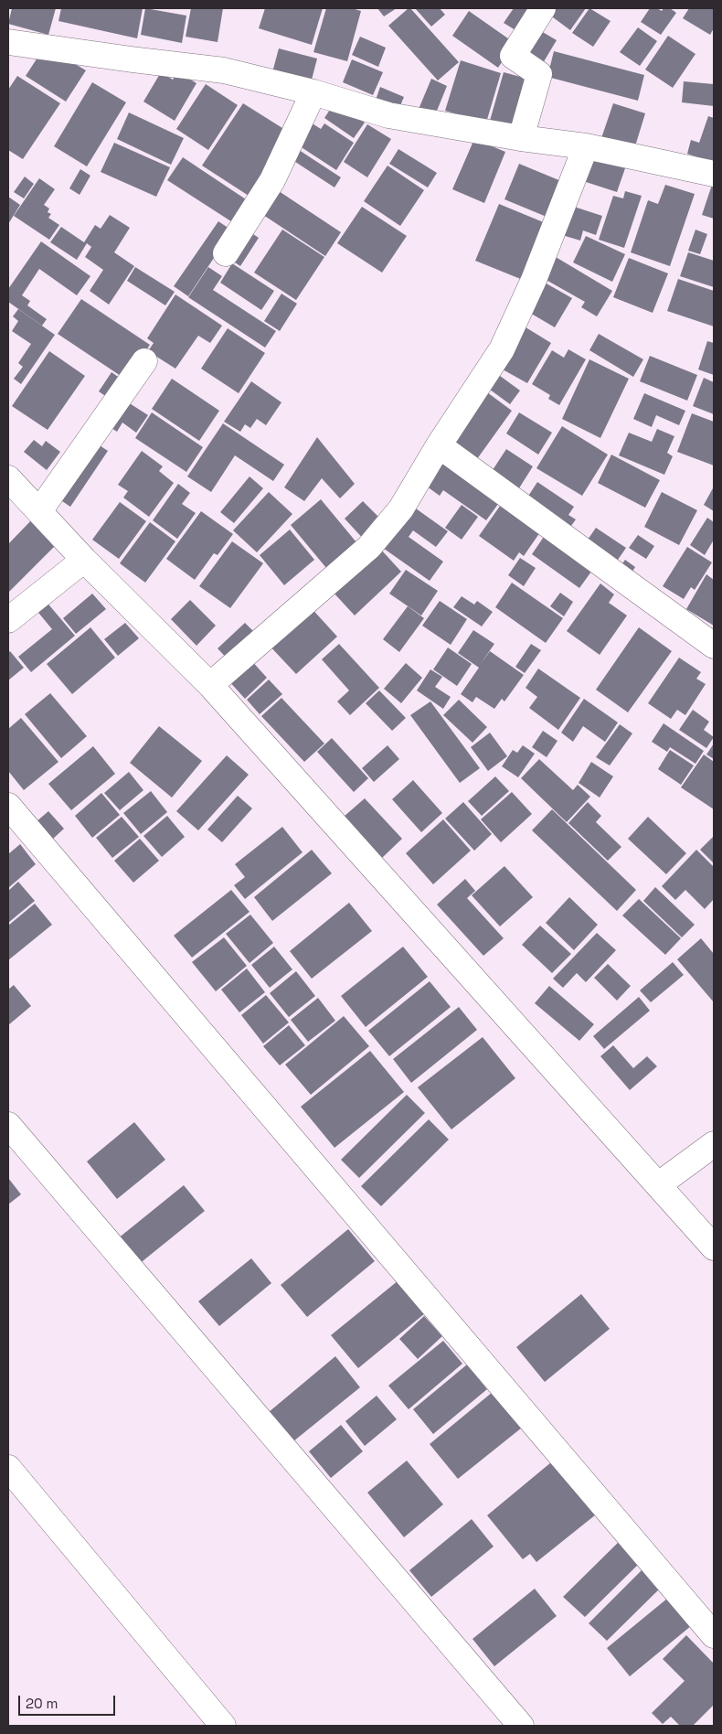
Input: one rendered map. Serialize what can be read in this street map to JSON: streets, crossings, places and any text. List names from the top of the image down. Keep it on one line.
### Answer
{"scale_bar":"20 m"}
